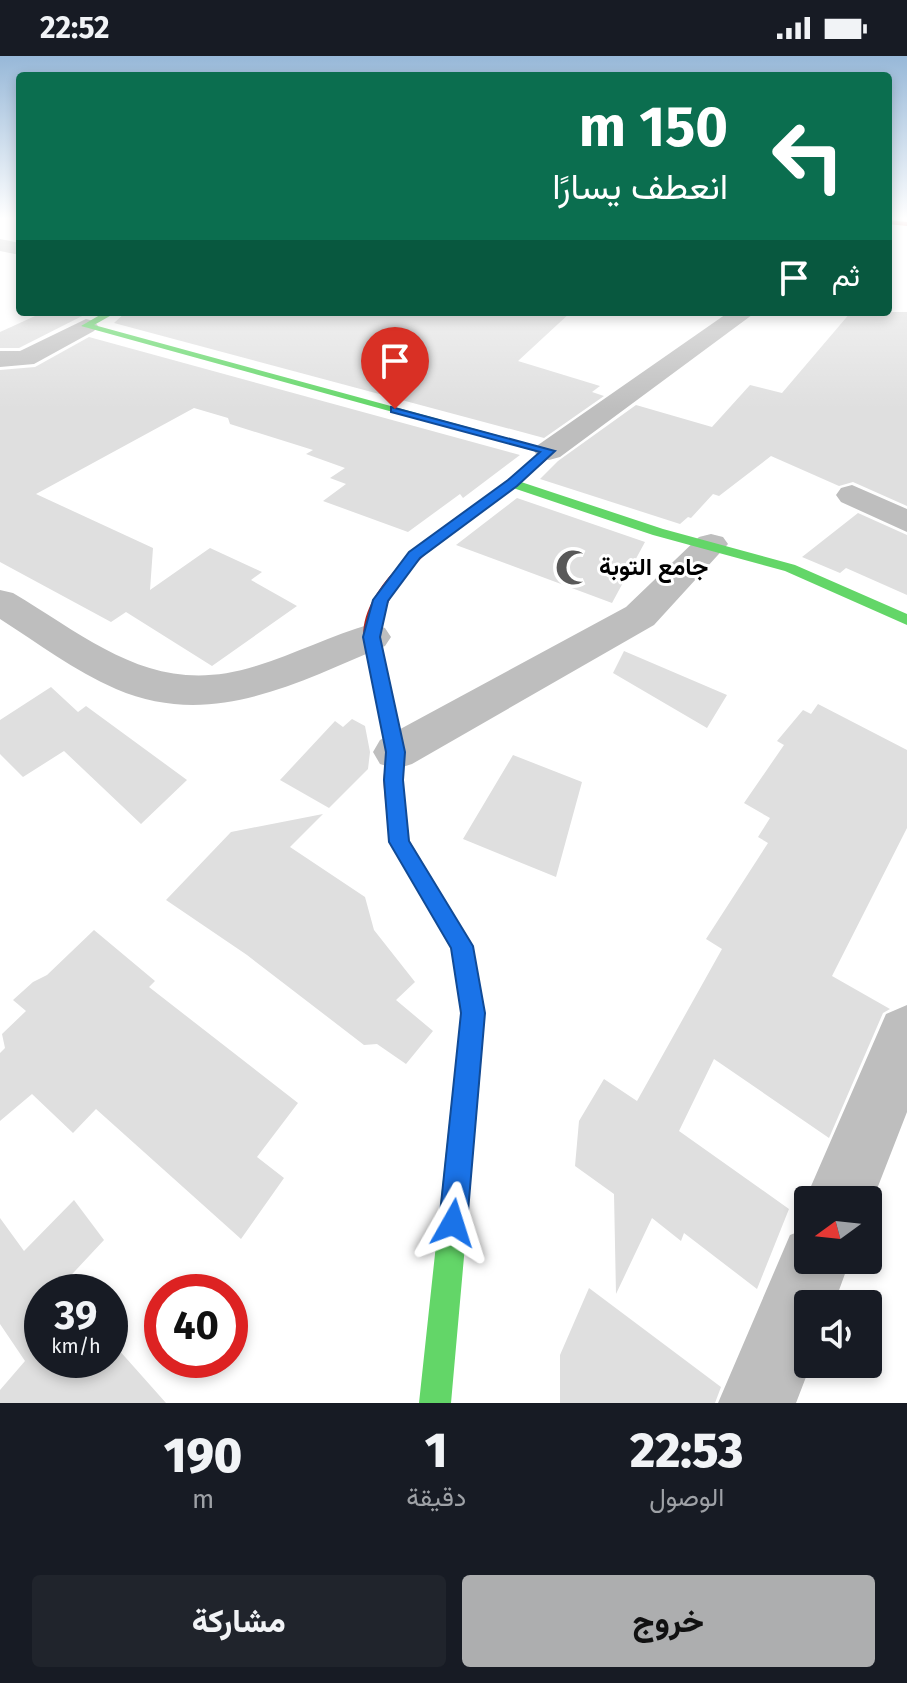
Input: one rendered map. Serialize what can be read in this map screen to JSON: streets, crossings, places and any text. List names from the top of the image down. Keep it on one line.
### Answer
{"places":{"mosque":["جامع التوبة"]},"north":"left","page":{"status":"22:52","turn":["150 m","انعطف يسارًا"],"then":"ثم","speed":"39 km/h","limit":"40","eta":["22:53","الوصول","1","دقيقة","190","m"],"buttons":["خروج","مشاركة"]}}
